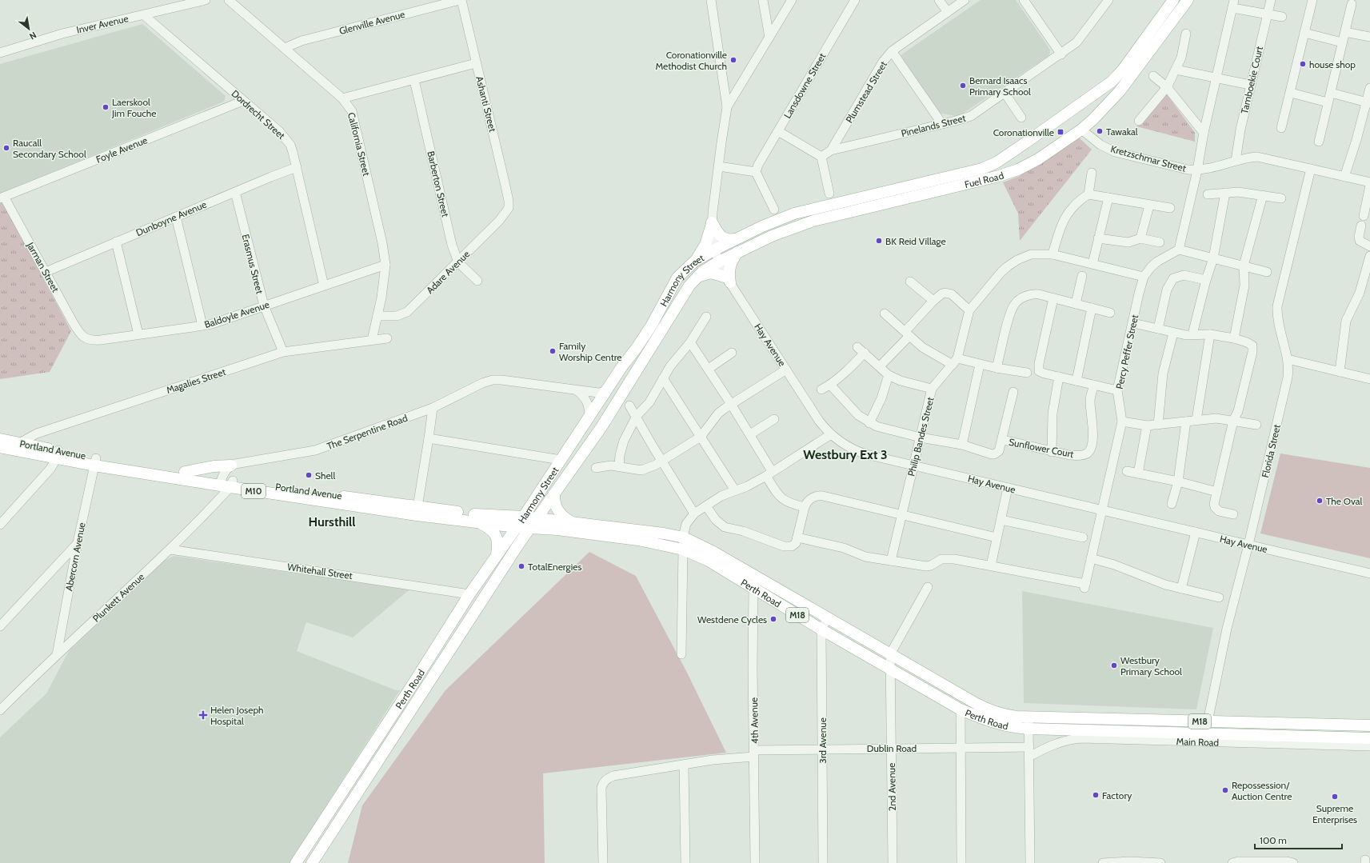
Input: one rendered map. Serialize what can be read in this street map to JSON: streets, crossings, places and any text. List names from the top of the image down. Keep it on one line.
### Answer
{"streets":{"main road":["Fuel Road","Harmony Street","Portland Avenue","M10","Perth Road","M18","Main Road"],"street":["Glenville Avenue","Inver Avenue","Tamboekie Court","Lansdowne Street","Plumstead Street","Ashanti Street","Dordrecht Street","Pinelands Street","California Street","Foyle Avenue","Kretzschmar Street","Barberton Street","Dunboyne Avenue","Erasmus Street","Jarman Street","Adare Avenue","Baldoyle Avenue","Hay Avenue","Percy Peffer Street","Magalies Street","The Serpentine Road","Philip Bandes Street","Sunflower Court","Florida Street","Abercorn Avenue","Whitehall Street","Plunkett Avenue","4th Avenue","3rd Avenue","Dublin Road","2nd Avenue"]},"crossings":[["Glenville Avenue","Ashanti Street"],["Glenville Avenue","California Street"],["Inver Avenue","Dordrecht Street"],["Tamboekie Court","Kretzschmar Street"],["Plumstead Street","Pinelands Street"],["Ashanti Street","Adare Avenue"],["Dordrecht Street","Foyle Avenue"],["Dordrecht Street","Dunboyne Avenue"],["Dordrecht Street","Baldoyle Avenue"],["California Street","Adare Avenue"],["California Street","Baldoyle Avenue"],["California Street","Magalies Street"],["Foyle Avenue","Jarman Street"],["Kretzschmar Street","Fuel Road"],["Kretzschmar Street","Florida Street"],["Fuel Road","Harmony Street"],["Fuel Road","Hay Avenue"],["Barberton Street","Adare Avenue"],["Dunboyne Avenue","Erasmus Street"],["Dunboyne Avenue","Jarman Street"],["Erasmus Street","Baldoyle Avenue"],["Erasmus Street","Magalies Street"],["Jarman Street","Baldoyle Avenue"],["Harmony Street","Hay Avenue"],["Harmony Street","The Serpentine Road"],["Harmony Street","Portland Avenue"],["Harmony Street","Perth Road"],["Hay Avenue","Percy Peffer Street"],["Hay Avenue","Philip Bandes Street"],["Hay Avenue","Florida Street"],["Percy Peffer Street","Philip Bandes Street"],["Magalies Street","Portland Avenue"],["Portland Avenue","Abercorn Avenue"],["Portland Avenue","Perth Road"],["Portland Avenue","Plunkett Avenue"],["Florida Street","Main Road"],["Abercorn Avenue","Plunkett Avenue"],["Whitehall Street","Perth Road"],["Whitehall Street","Plunkett Avenue"],["Perth Road","4th Avenue"],["Perth Road","3rd Avenue"],["Perth Road","Main Road"],["Perth Road","2nd Avenue"],["4th Avenue","Dublin Road"],["3rd Avenue","Dublin Road"],["Dublin Road","2nd Avenue"]],"districts":["Westbury Ext 3","Hursthill"],"places":{"other":["Coronationville Methodist Church","house shop","Bernard Isaacs Primary School","Laerskool Jim Fouche","Tawakal","Raucall Secondary School","BK Reid Village","Family Worship Centre","Shell","The Oval","TotalEnergies","Westdene Cycles","Westbury Primary School","Repossession/ Auction Centre","Factory","Supreme Enterprises"],"transit":["Coronationville"],"health":["Helen Joseph Hospital"]},"scale_bar":"100 m","north":"bottom right"}
